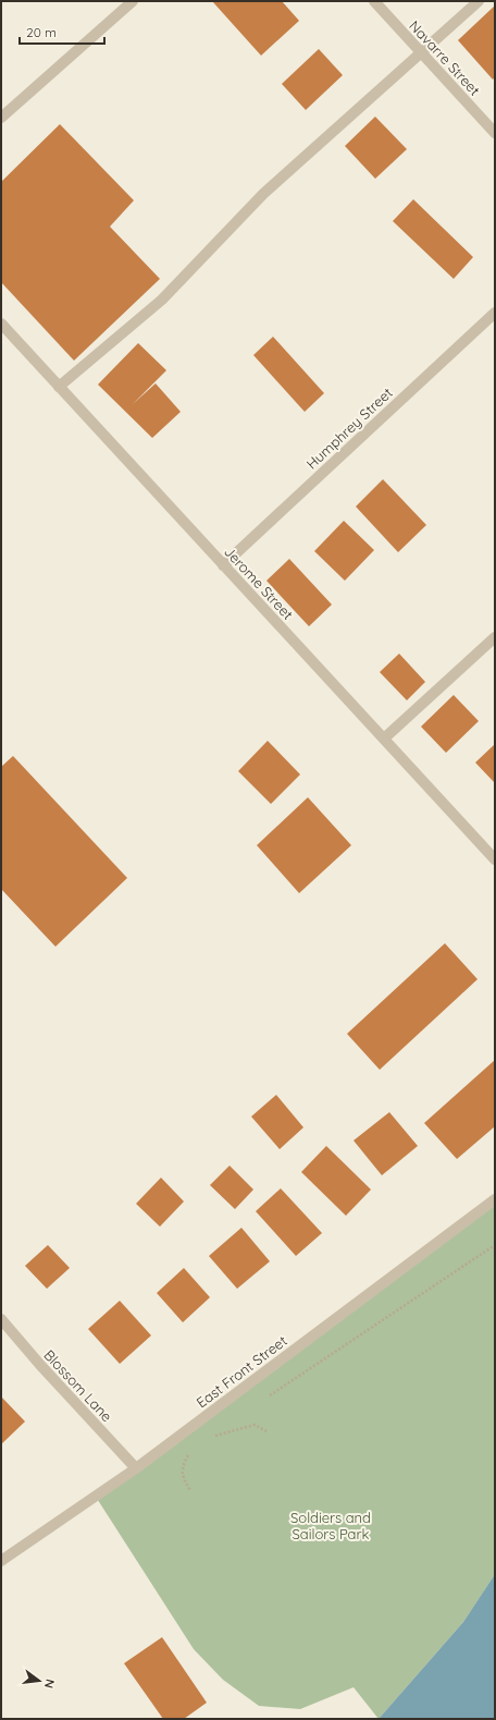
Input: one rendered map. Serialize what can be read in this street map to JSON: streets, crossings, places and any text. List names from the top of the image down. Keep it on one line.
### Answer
{"streets":{"street":["Navarre Street","Humphrey Street","Jerome Street","East Front Street","Blossom Lane"]},"crossings":[["Humphrey Street","Jerome Street"],["East Front Street","Blossom Lane"]],"parks":["Soldiers and Sailors Park"],"scale_bar":"20 m","north":"right"}
